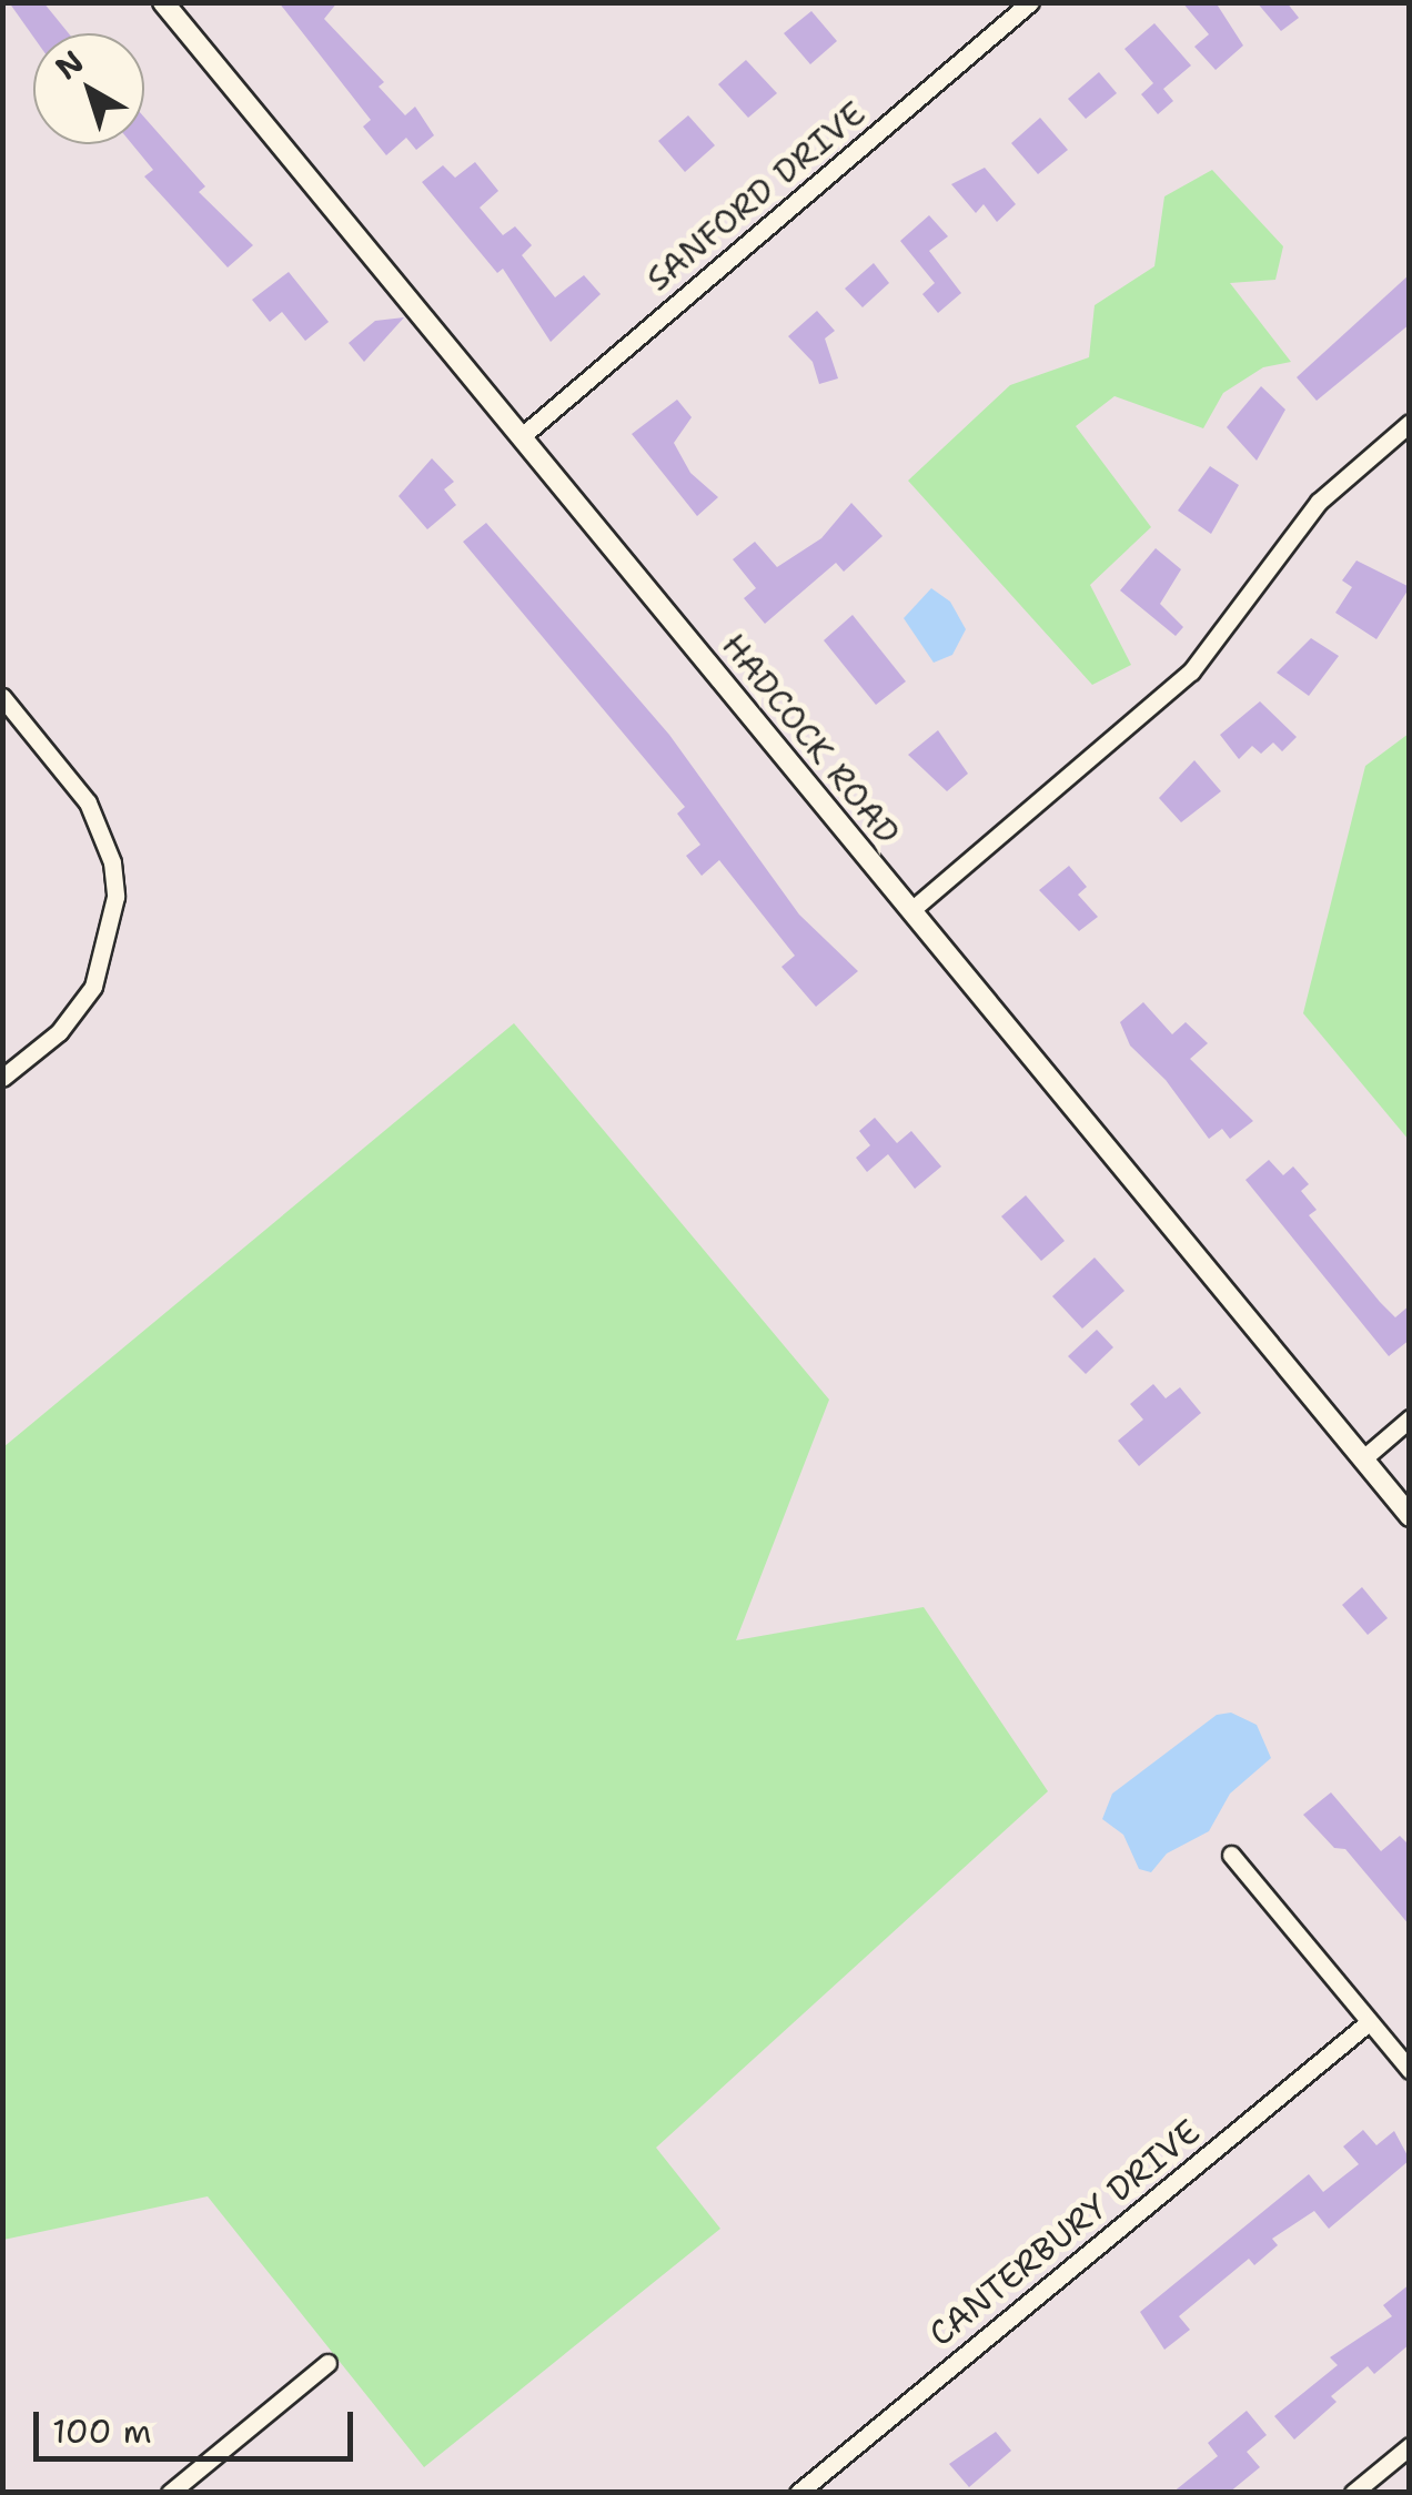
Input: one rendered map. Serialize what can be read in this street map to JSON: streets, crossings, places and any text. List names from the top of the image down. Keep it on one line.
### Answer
{"streets":{"street":["SANFORD DRIVE","HADCOCK ROAD","CANTERBURY DRIVE"]},"crossings":[["SANFORD DRIVE","HADCOCK ROAD"]],"scale_bar":"100 m","north":"top left"}
